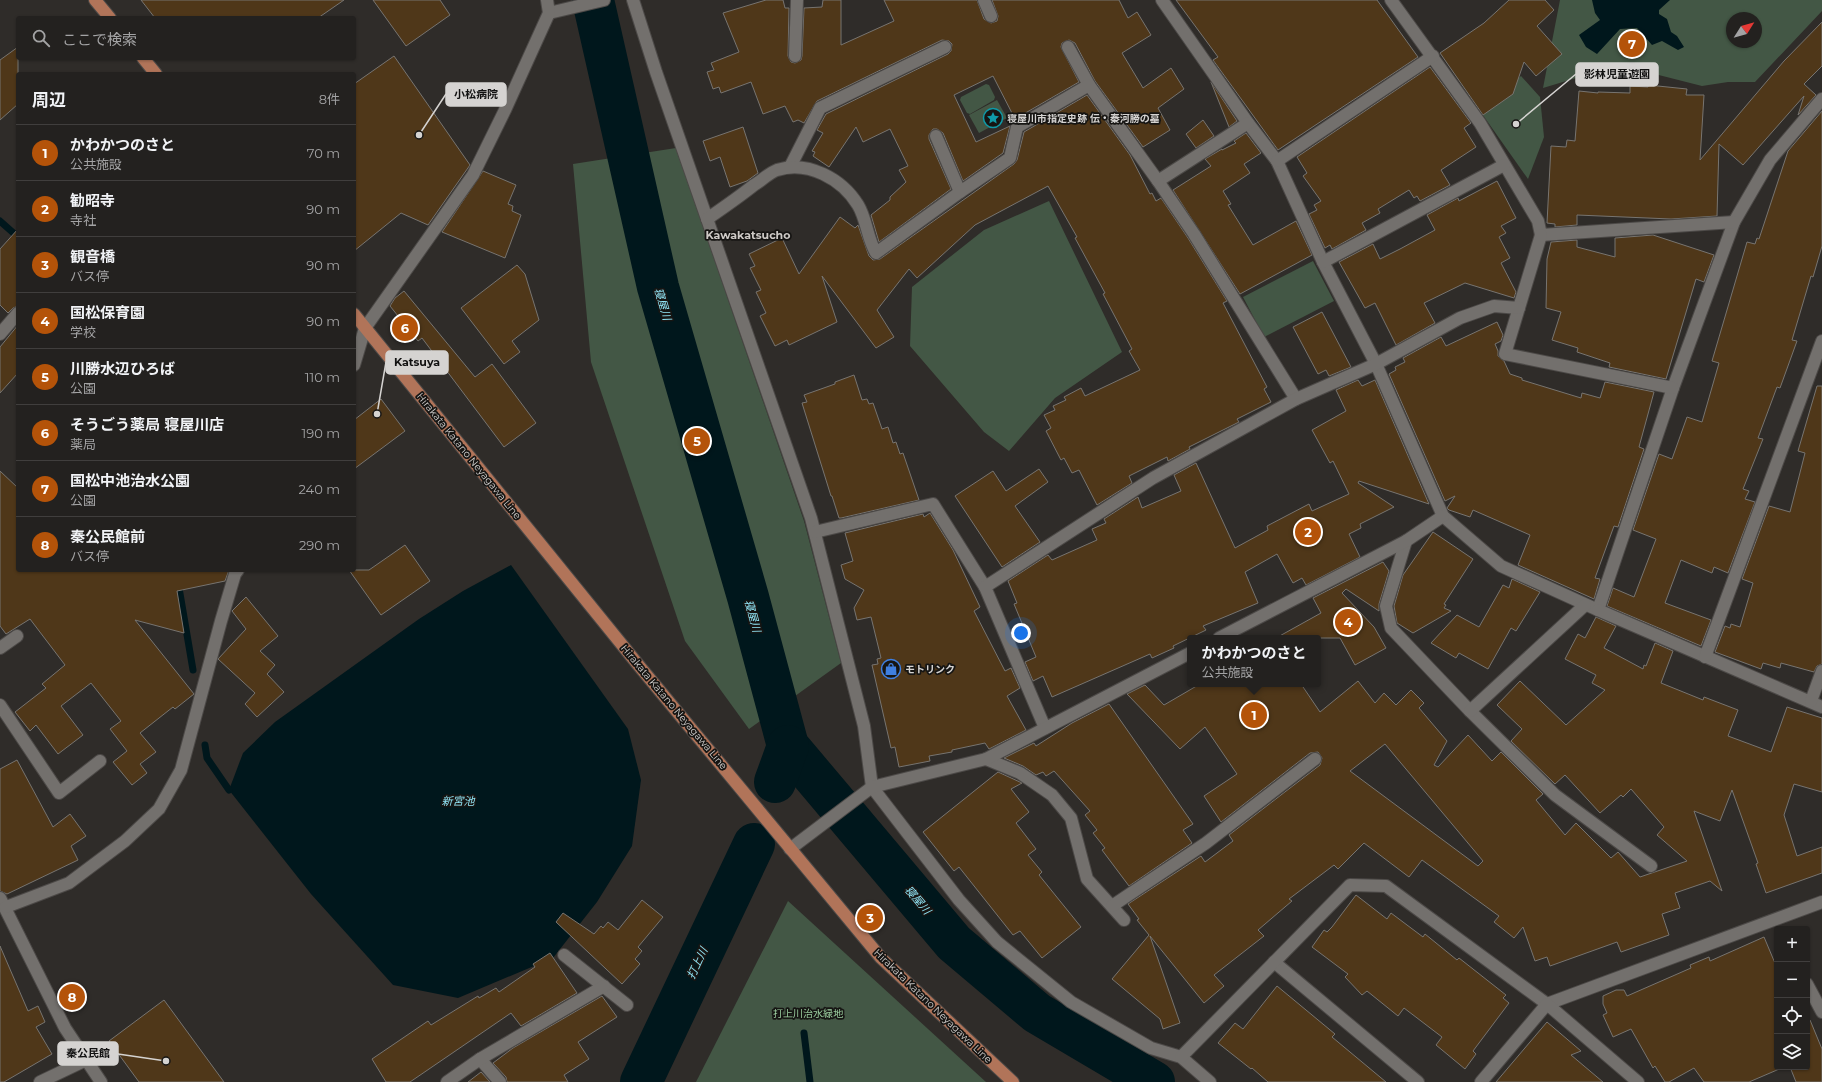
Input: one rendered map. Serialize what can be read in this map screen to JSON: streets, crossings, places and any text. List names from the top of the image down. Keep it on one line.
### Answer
{"streets":{"main road":["Hirakata Katano Neyagawa Line"]},"districts":["Kawakatsucho"],"water":["寝屋川","新宮池","打上川"],"parks":["打上川治水緑地"],"places":{"place":["寝屋川市指定史跡 伝・秦河勝の墓"],"other":["影林児童遊園","小松病院","Katsuya","秦公民館"],"shop":["モトリンク"]},"north":"top right","page":{"search":"ここで検索","pins":["7","6","5","2","4","1","3","8"],"heading":["周辺","8件"],"list":[{"mark":"1","name":"かわかつのさと","note":"公共施設","value":"70 m"},{"mark":"2","name":"勧昭寺","note":"寺社","value":"90 m"},{"mark":"3","name":"観音橋","note":"バス停","value":"90 m"},{"mark":"4","name":"国松保育園","note":"学校","value":"90 m"},{"mark":"5","name":"川勝水辺ひろば","note":"公園","value":"110 m"},{"mark":"6","name":"そうごう薬局 寝屋川店","note":"薬局","value":"190 m"},{"mark":"7","name":"国松中池治水公園","note":"公園","value":"240 m"},{"mark":"8","name":"秦公民館前","note":"バス停","value":"290 m"}],"popup":["かわかつのさと","公共施設"],"map_buttons":["+","−"]}}
